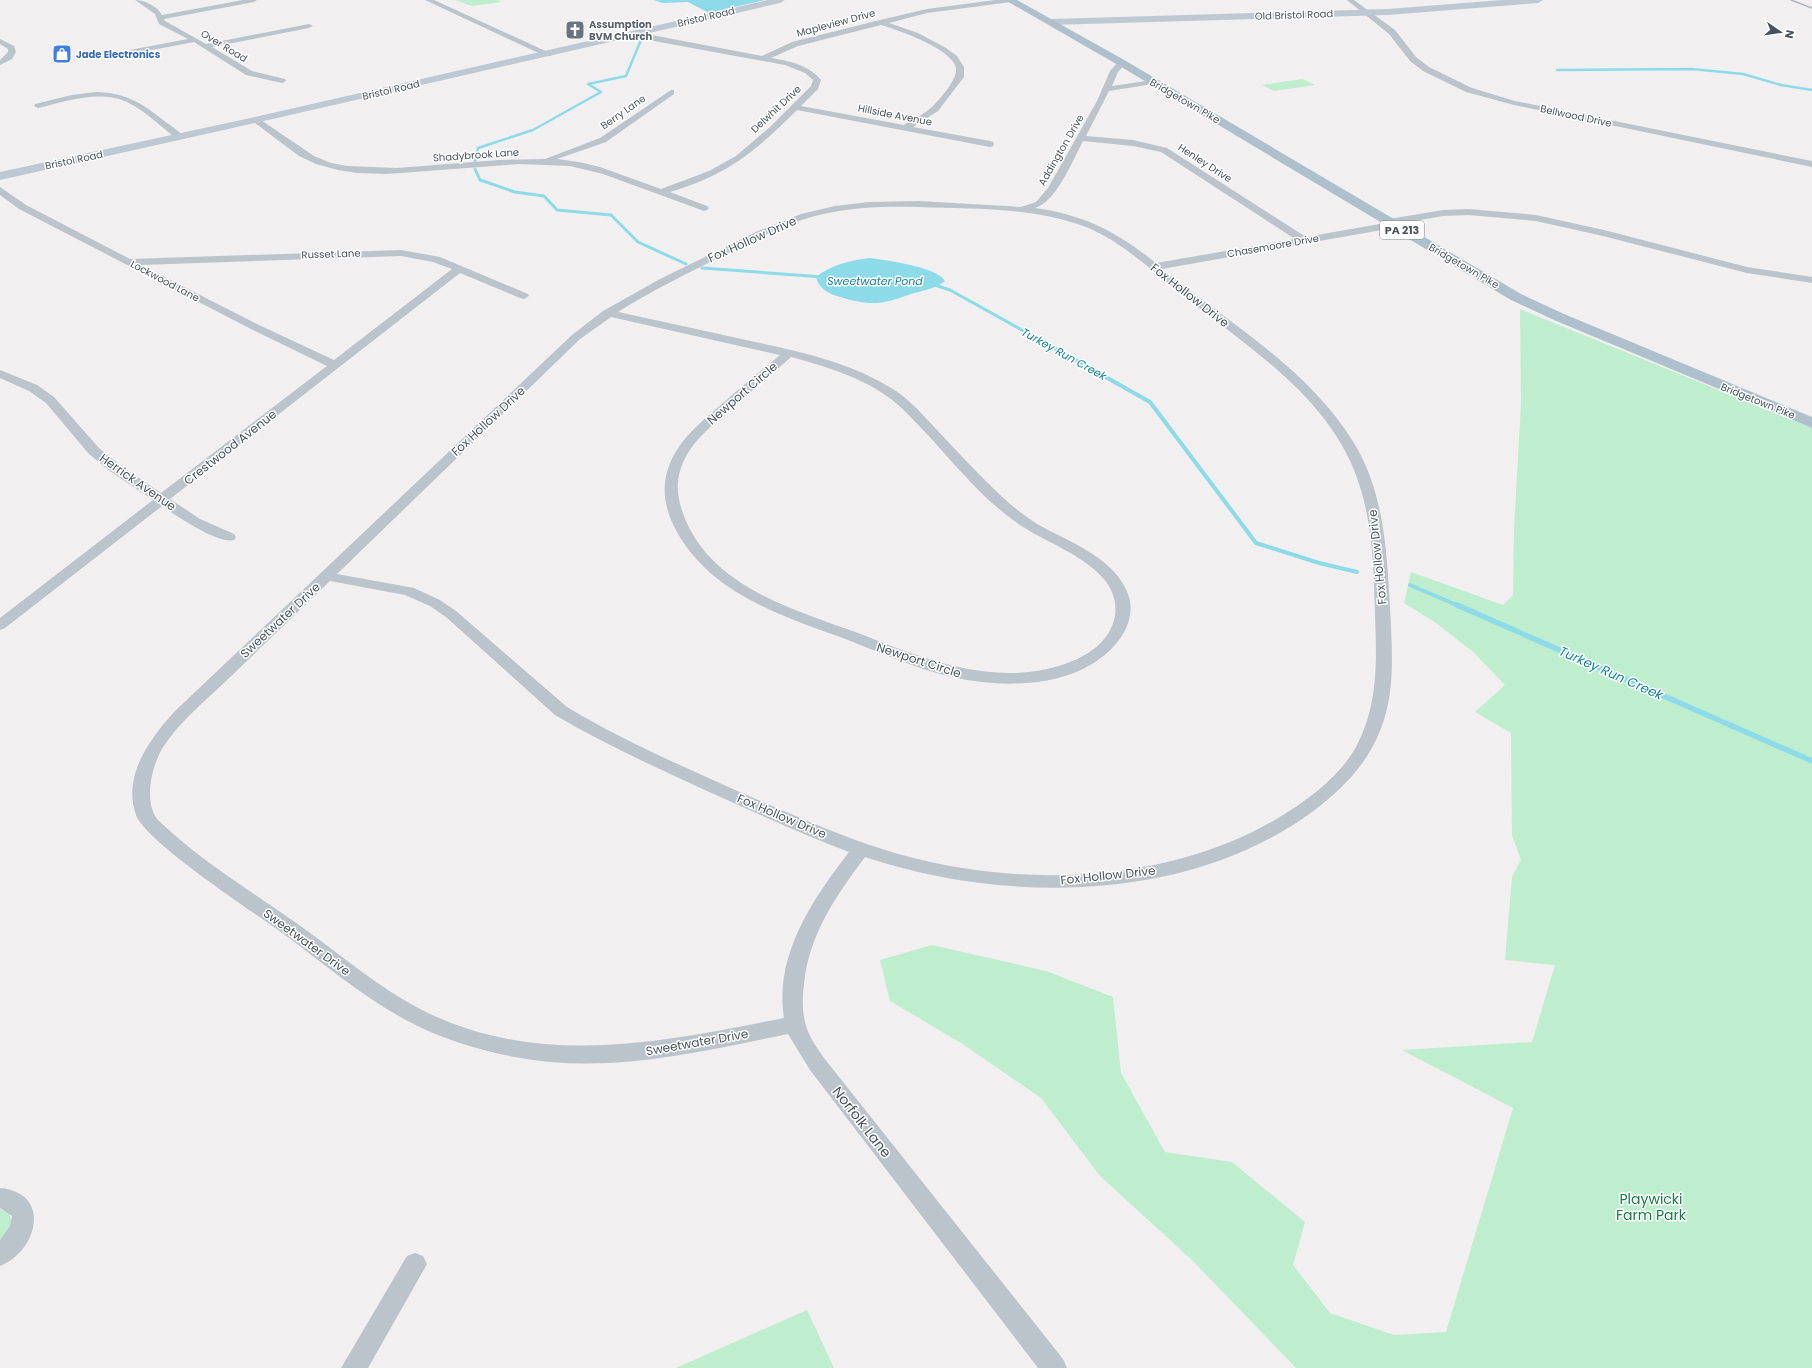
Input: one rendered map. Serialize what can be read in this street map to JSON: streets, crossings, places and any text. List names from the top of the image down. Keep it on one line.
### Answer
{"streets":{"main road":["Old Bristol Road","Bristol Road","Bridgetown Pike","PA 213"],"street":["Mapleview Drive","Over Road","Delwhit Drive","Berry Lane","Hillside Avenue","Bellwood Drive","Addington Drive","Shadybrook Lane","Henley Drive","Fox Hollow Drive","Chasemoore Drive","Russet Lane","Lockwood Lane","Newport Circle","Crestwood Avenue","Herrick Avenue","Sweetwater Drive","Norfolk Lane"]},"crossings":[["Old Bristol Road","Bridgetown Pike"],["Old Bristol Road","Bellwood Drive"],["Bristol Road","Delwhit Drive"],["Bristol Road","Shadybrook Lane"],["Mapleview Drive","Bridgetown Pike"],["Mapleview Drive","Delwhit Drive"],["Bridgetown Pike","Addington Drive"],["Bridgetown Pike","Chasemoore Drive"],["Delwhit Drive","Hillside Avenue"],["Delwhit Drive","Shadybrook Lane"],["Berry Lane","Shadybrook Lane"],["Addington Drive","Henley Drive"],["Addington Drive","Fox Hollow Drive"],["Henley Drive","Chasemoore Drive"],["Fox Hollow Drive","Chasemoore Drive"],["Fox Hollow Drive","Newport Circle"],["Fox Hollow Drive","Sweetwater Drive"],["Fox Hollow Drive","Norfolk Lane"],["Russet Lane","Lockwood Lane"],["Russet Lane","Crestwood Avenue"],["Lockwood Lane","Crestwood Avenue"],["Crestwood Avenue","Herrick Avenue"],["Sweetwater Drive","Norfolk Lane"]],"water":["Sweetwater Pond","Turkey Run Creek"],"parks":["Playwicki Farm Park"],"places":{"church":["Assumption BVM Church"],"shop":["Jade Electronics"]},"north":"right"}
